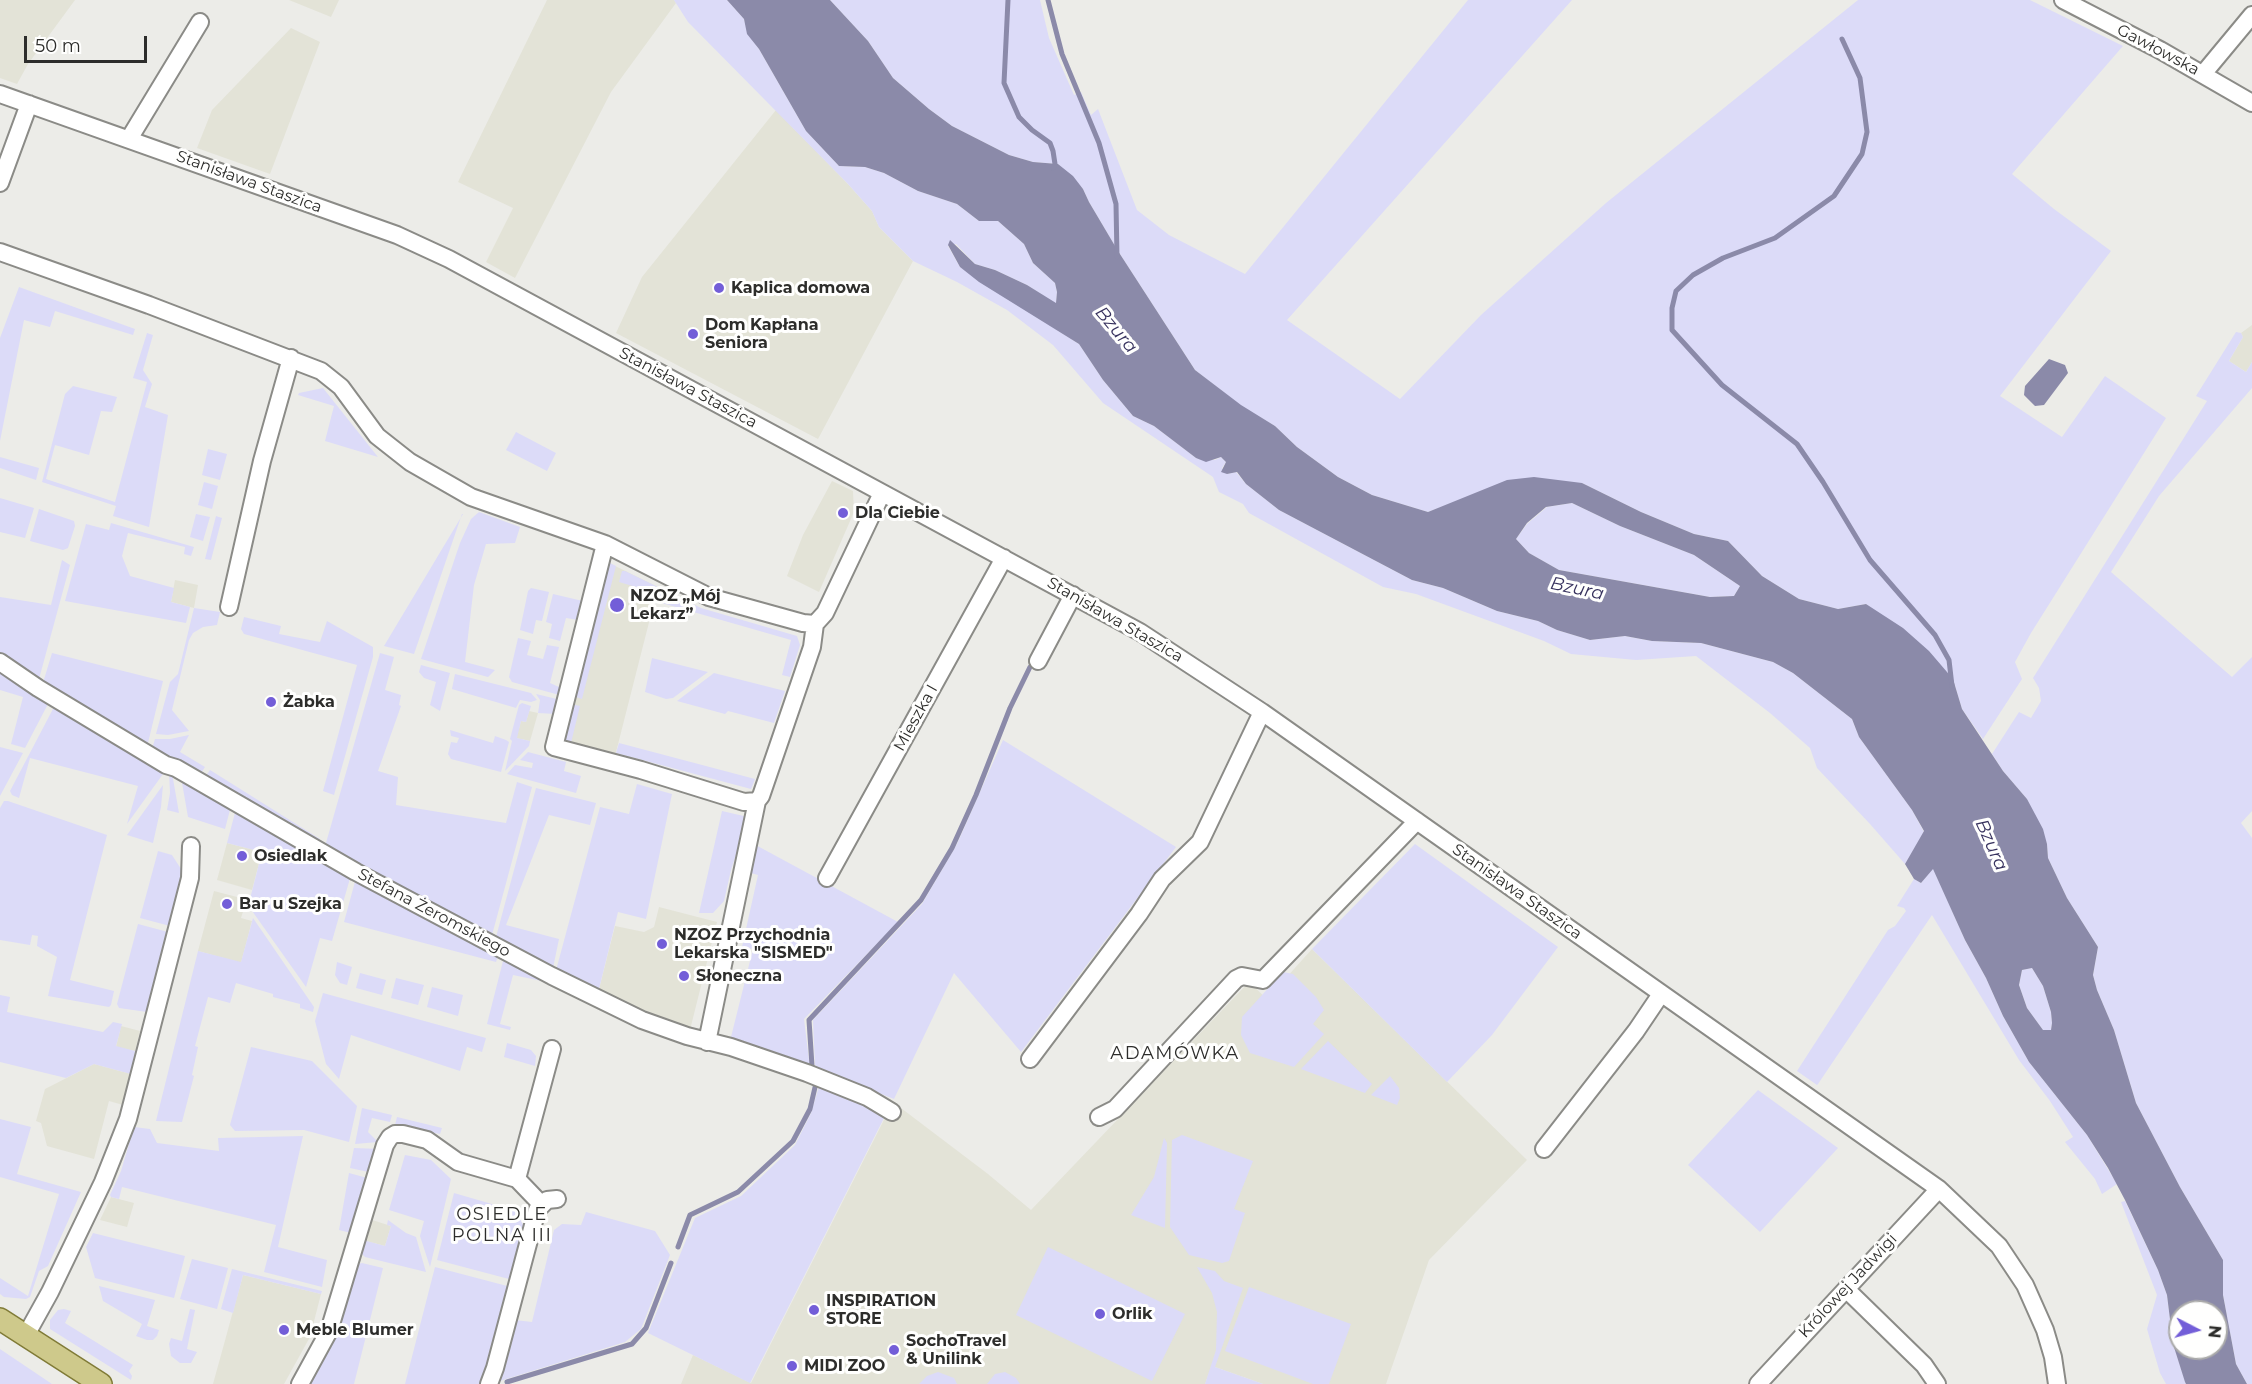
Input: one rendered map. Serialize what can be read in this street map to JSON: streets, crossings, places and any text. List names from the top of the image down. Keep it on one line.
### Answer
{"streets":{"street":["Gawłowska","Stanisława Staszica","Mieszka I","Stefana Żeromskiego","Królowej Jadwigi"]},"crossings":[["Stanisława Staszica","Mieszka I"],["Stanisława Staszica","Królowej Jadwigi"]],"districts":["ADAMÓWKA","OSIEDLE POLNA III"],"water":["Bzura"],"places":["Kaplica domowa","Dom Kapłana Seniora","Dla Ciebie","NZOZ „Mój Lekarz”","Żabka","Osiedlak","Bar u Szejka","NZOZ Przychodnia Lekarska \"SISMED\"","Słoneczna","INSPIRATION STORE","Orlik","Meble Blumer","SochoTravel & Unilink","MIDI ZOO"],"scale_bar":"50 m","north":"right"}
